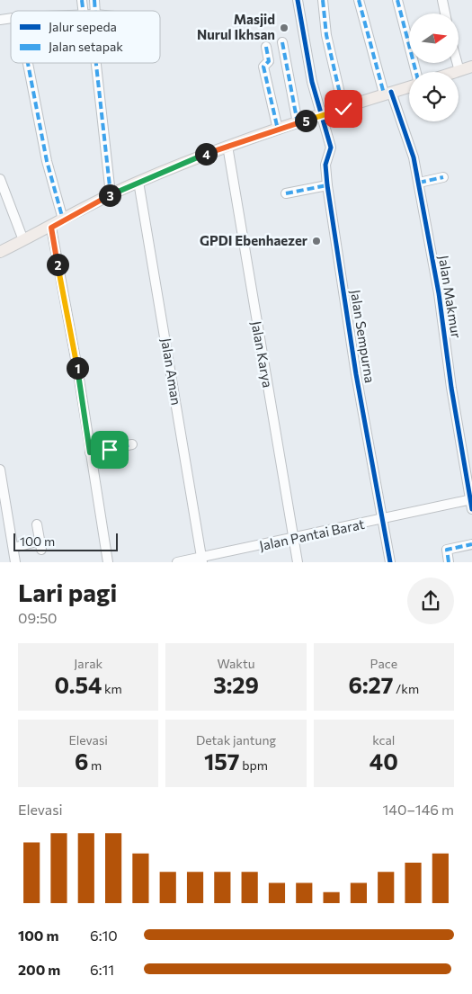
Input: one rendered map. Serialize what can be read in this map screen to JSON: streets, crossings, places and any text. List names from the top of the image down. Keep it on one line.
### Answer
{"streets":{"street":["Jalan Makmur","Jalan Sempurna","Jalan Karya","Jalan Aman","Jalan Pantai Barat"]},"crossings":[["Jalan Makmur","Jalan Pantai Barat"],["Jalan Sempurna","Jalan Pantai Barat"],["Jalan Karya","Jalan Pantai Barat"],["Jalan Aman","Jalan Pantai Barat"]],"places":["Masjid Nurul Ikhsan","GPDI Ebenhaezer"],"legend":["Jalur sepeda","Jalan setapak"],"scale_bar":"100 m","north":"right","page":{"pins":["5","4","3","2","1"],"scale":"100 m","heading":["Lari pagi","09:50"],"stats":[["Jarak","0.54 km"],["Waktu","3:29"],["Pace","6:27 /km"],["Elevasi","6 m"],["Detak jantung","157 bpm"],["kcal","40"]],"chart":["Elevasi","140–146 m"],"list":[{"name":"100 m","note":"6:10"},{"name":"200 m","note":"6:11"}]}}
